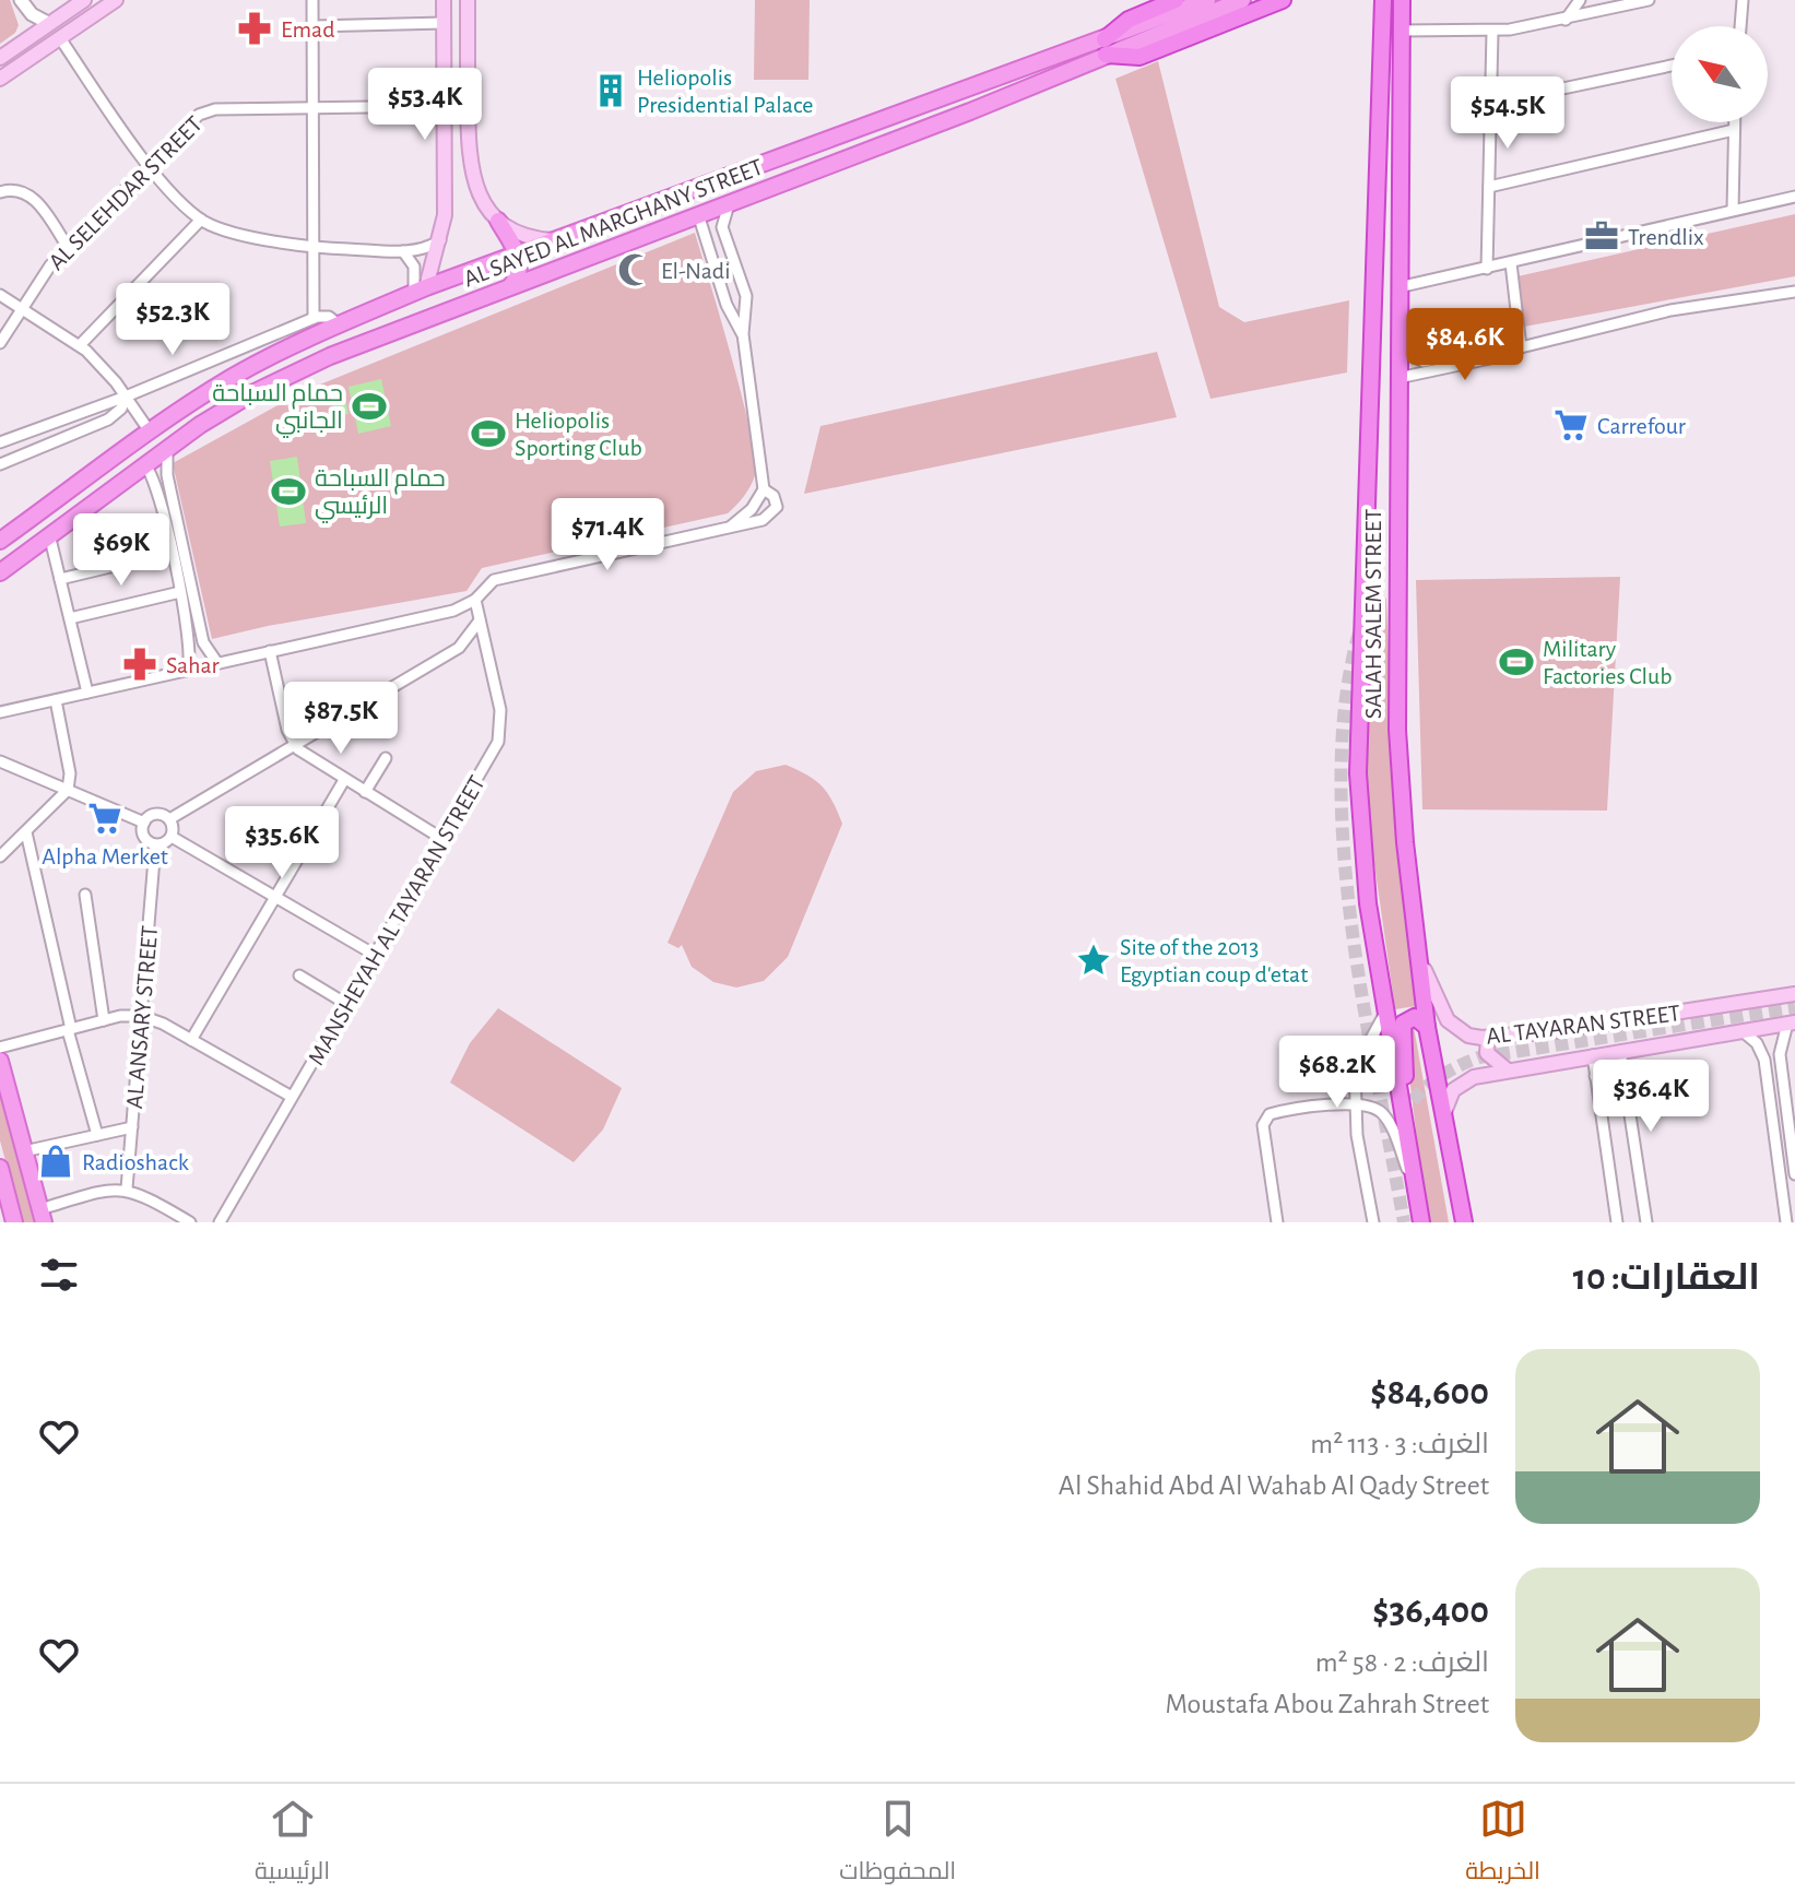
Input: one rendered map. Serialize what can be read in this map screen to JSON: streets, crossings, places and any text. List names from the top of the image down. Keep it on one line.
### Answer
{"streets":{"highway":["AL SAYED AL MARGHANY STREET","SALAH SALEM STREET"],"main road":["AL TAYARAN STREET"],"street":["AL SELEHDAR STREET","MANSHEYAH AL TAYARAN STREET","AL ANSARY STREET"]},"crossings":[["SALAH SALEM STREET","AL TAYARAN STREET"]],"places":{"pharmacy":["Emad","Sahar"],"building":["Heliopolis Presidential Palace"],"office":["Trendlix"],"mosque":["El-Nadi"],"sports":["حمام السباحة الجانبي","Heliopolis Sporting Club","حمام السباحة الرئيسي","Military Factories Club"],"supermarket":["Carrefour","Alpha Merket"],"place":["Site of the 2013 Egyptian coup d'etat"],"shop":["Radioshack"]},"north":"top left","page":{"price":["$53.4K","$54.5K","$52.3K","$84.6K","$71.4K","$69K","$87.5K","$35.6K","$68.2K","$36.4K"],"heading":"العقارات: 10","list":[{"name":"$84,600","note":"الغرف: 3 · 113 m² · Al Shahid Abd Al Wahab Al Qady Street"},{"name":"$36,400","note":"الغرف: 2 · 58 m² · Moustafa Abou Zahrah Street"}],"tabs":["الخريطة","المحفوظات","الرئيسية"]}}
